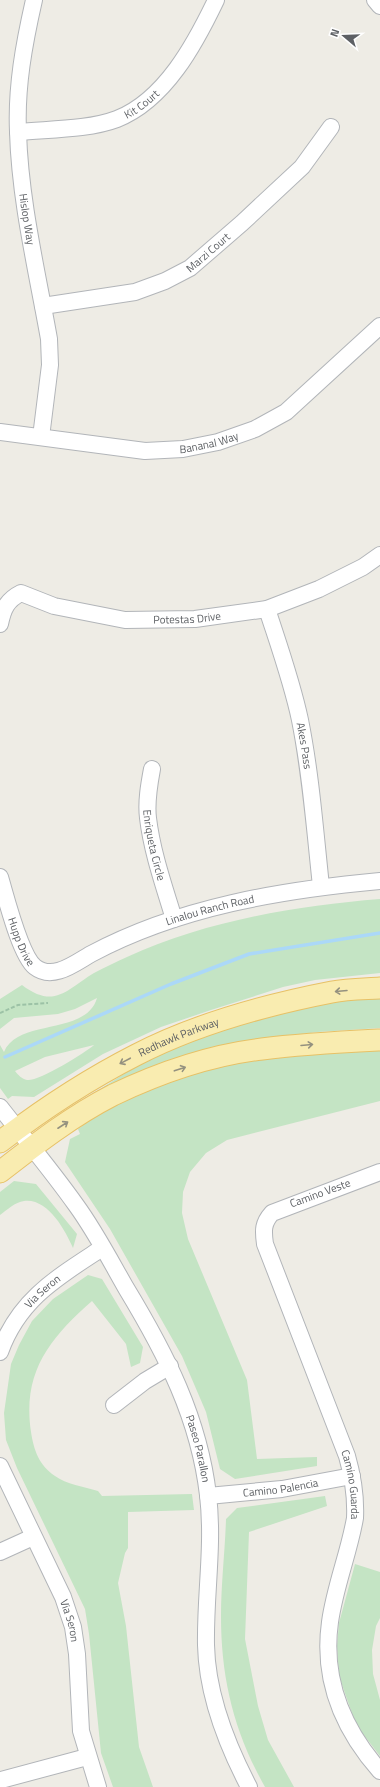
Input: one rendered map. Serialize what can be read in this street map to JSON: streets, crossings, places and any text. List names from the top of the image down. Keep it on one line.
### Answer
{"streets":{"main road":["Redhawk Parkway"],"street":["Kit Court","Hislop Way","Marzi Court","Bananal Way","Potestas Drive","Akes Pass","Enriqueta Circle","Linalou Ranch Road","Hupp Drive","Camino Veste","Via Seron","Paseo Parallon","Camino Guarda","Camino Palencia"]},"crossings":[["Kit Court","Hislop Way"],["Hislop Way","Marzi Court"],["Hislop Way","Bananal Way"],["Potestas Drive","Akes Pass"],["Akes Pass","Linalou Ranch Road"],["Enriqueta Circle","Linalou Ranch Road"],["Linalou Ranch Road","Hupp Drive"],["Redhawk Parkway","Paseo Parallon"],["Camino Veste","Camino Guarda"],["Via Seron","Paseo Parallon"],["Paseo Parallon","Camino Palencia"],["Camino Guarda","Camino Palencia"]],"north":"left"}
